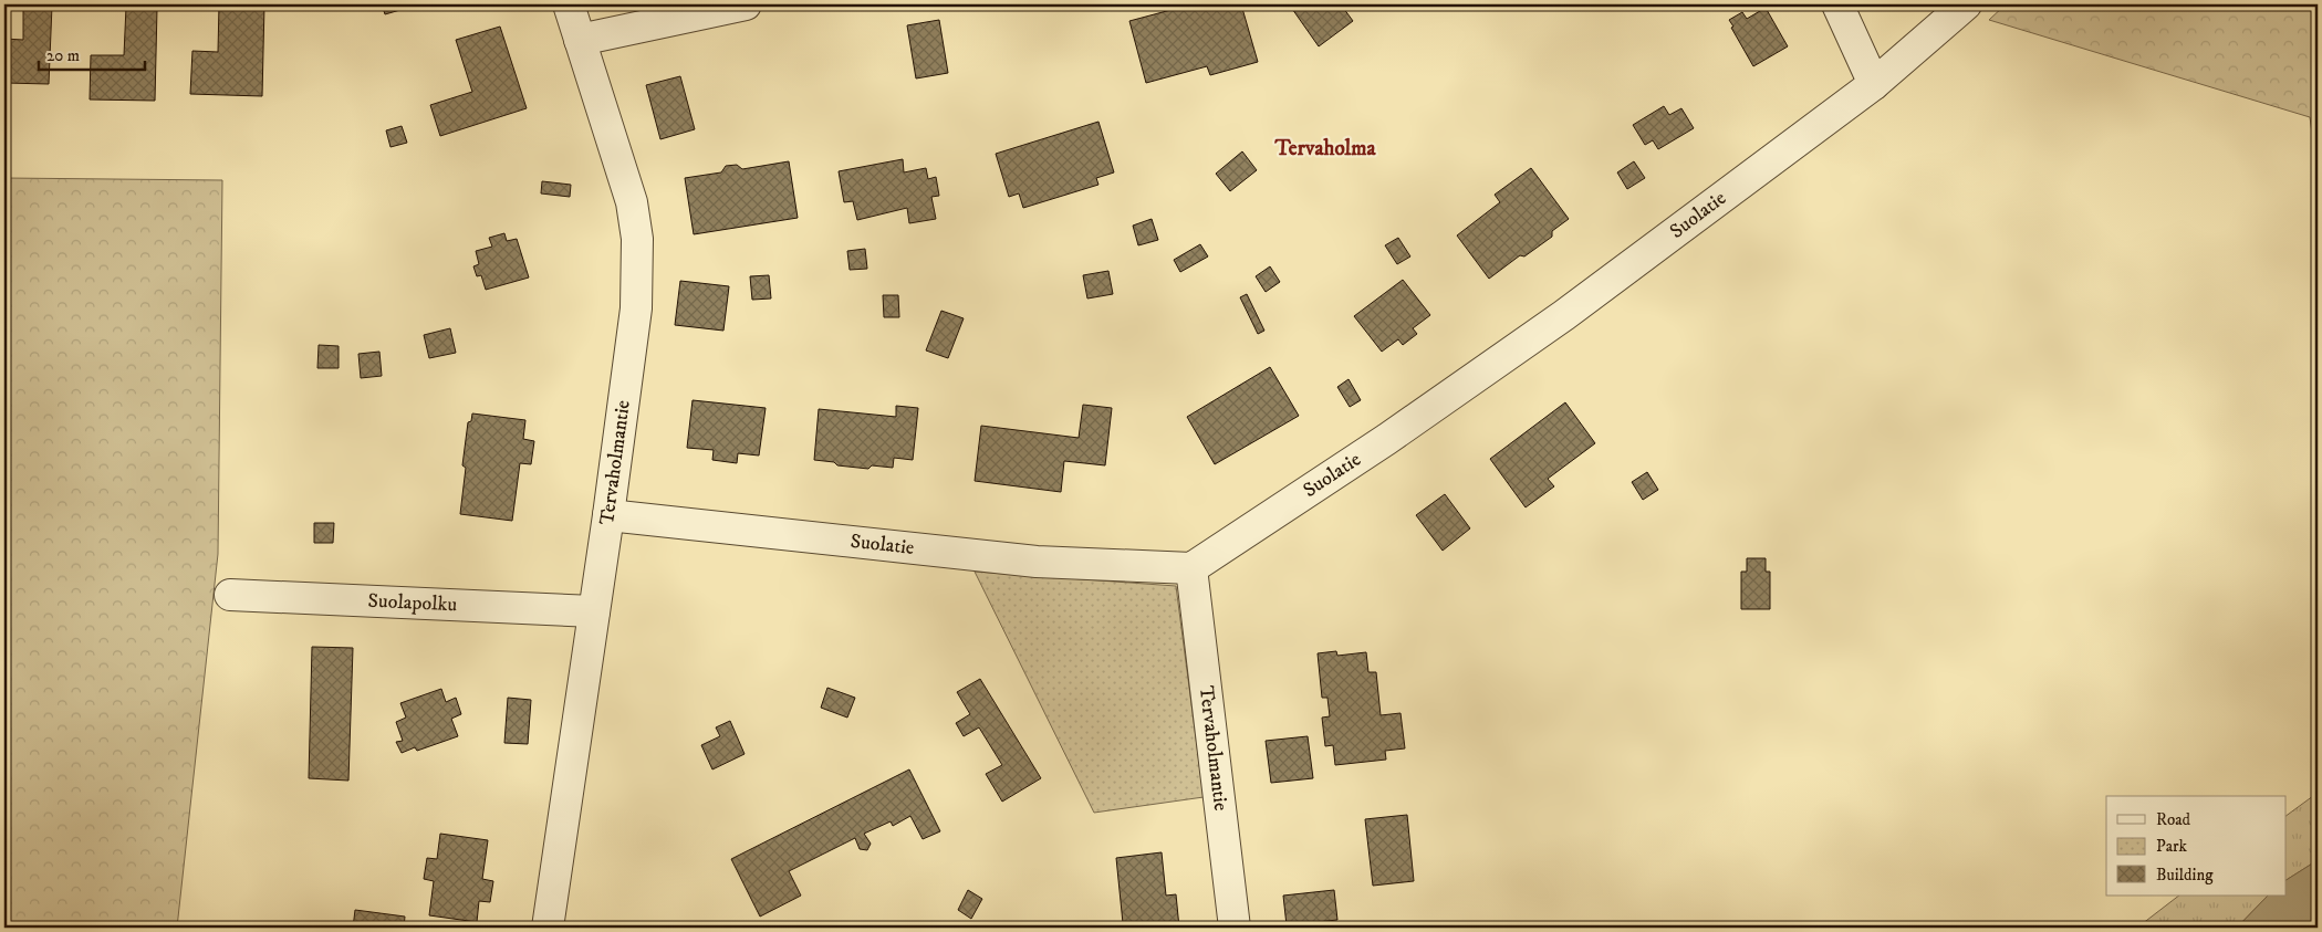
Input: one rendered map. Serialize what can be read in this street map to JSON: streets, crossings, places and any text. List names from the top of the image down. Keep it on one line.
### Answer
{"streets":{"street":["Suolatie","Tervaholmantie","Suolapolku"]},"crossings":[["Suolatie","Tervaholmantie"],["Tervaholmantie","Suolapolku"]],"districts":["Tervaholma"],"legend":["Road","Park","Building"],"scale_bar":"20 m"}
